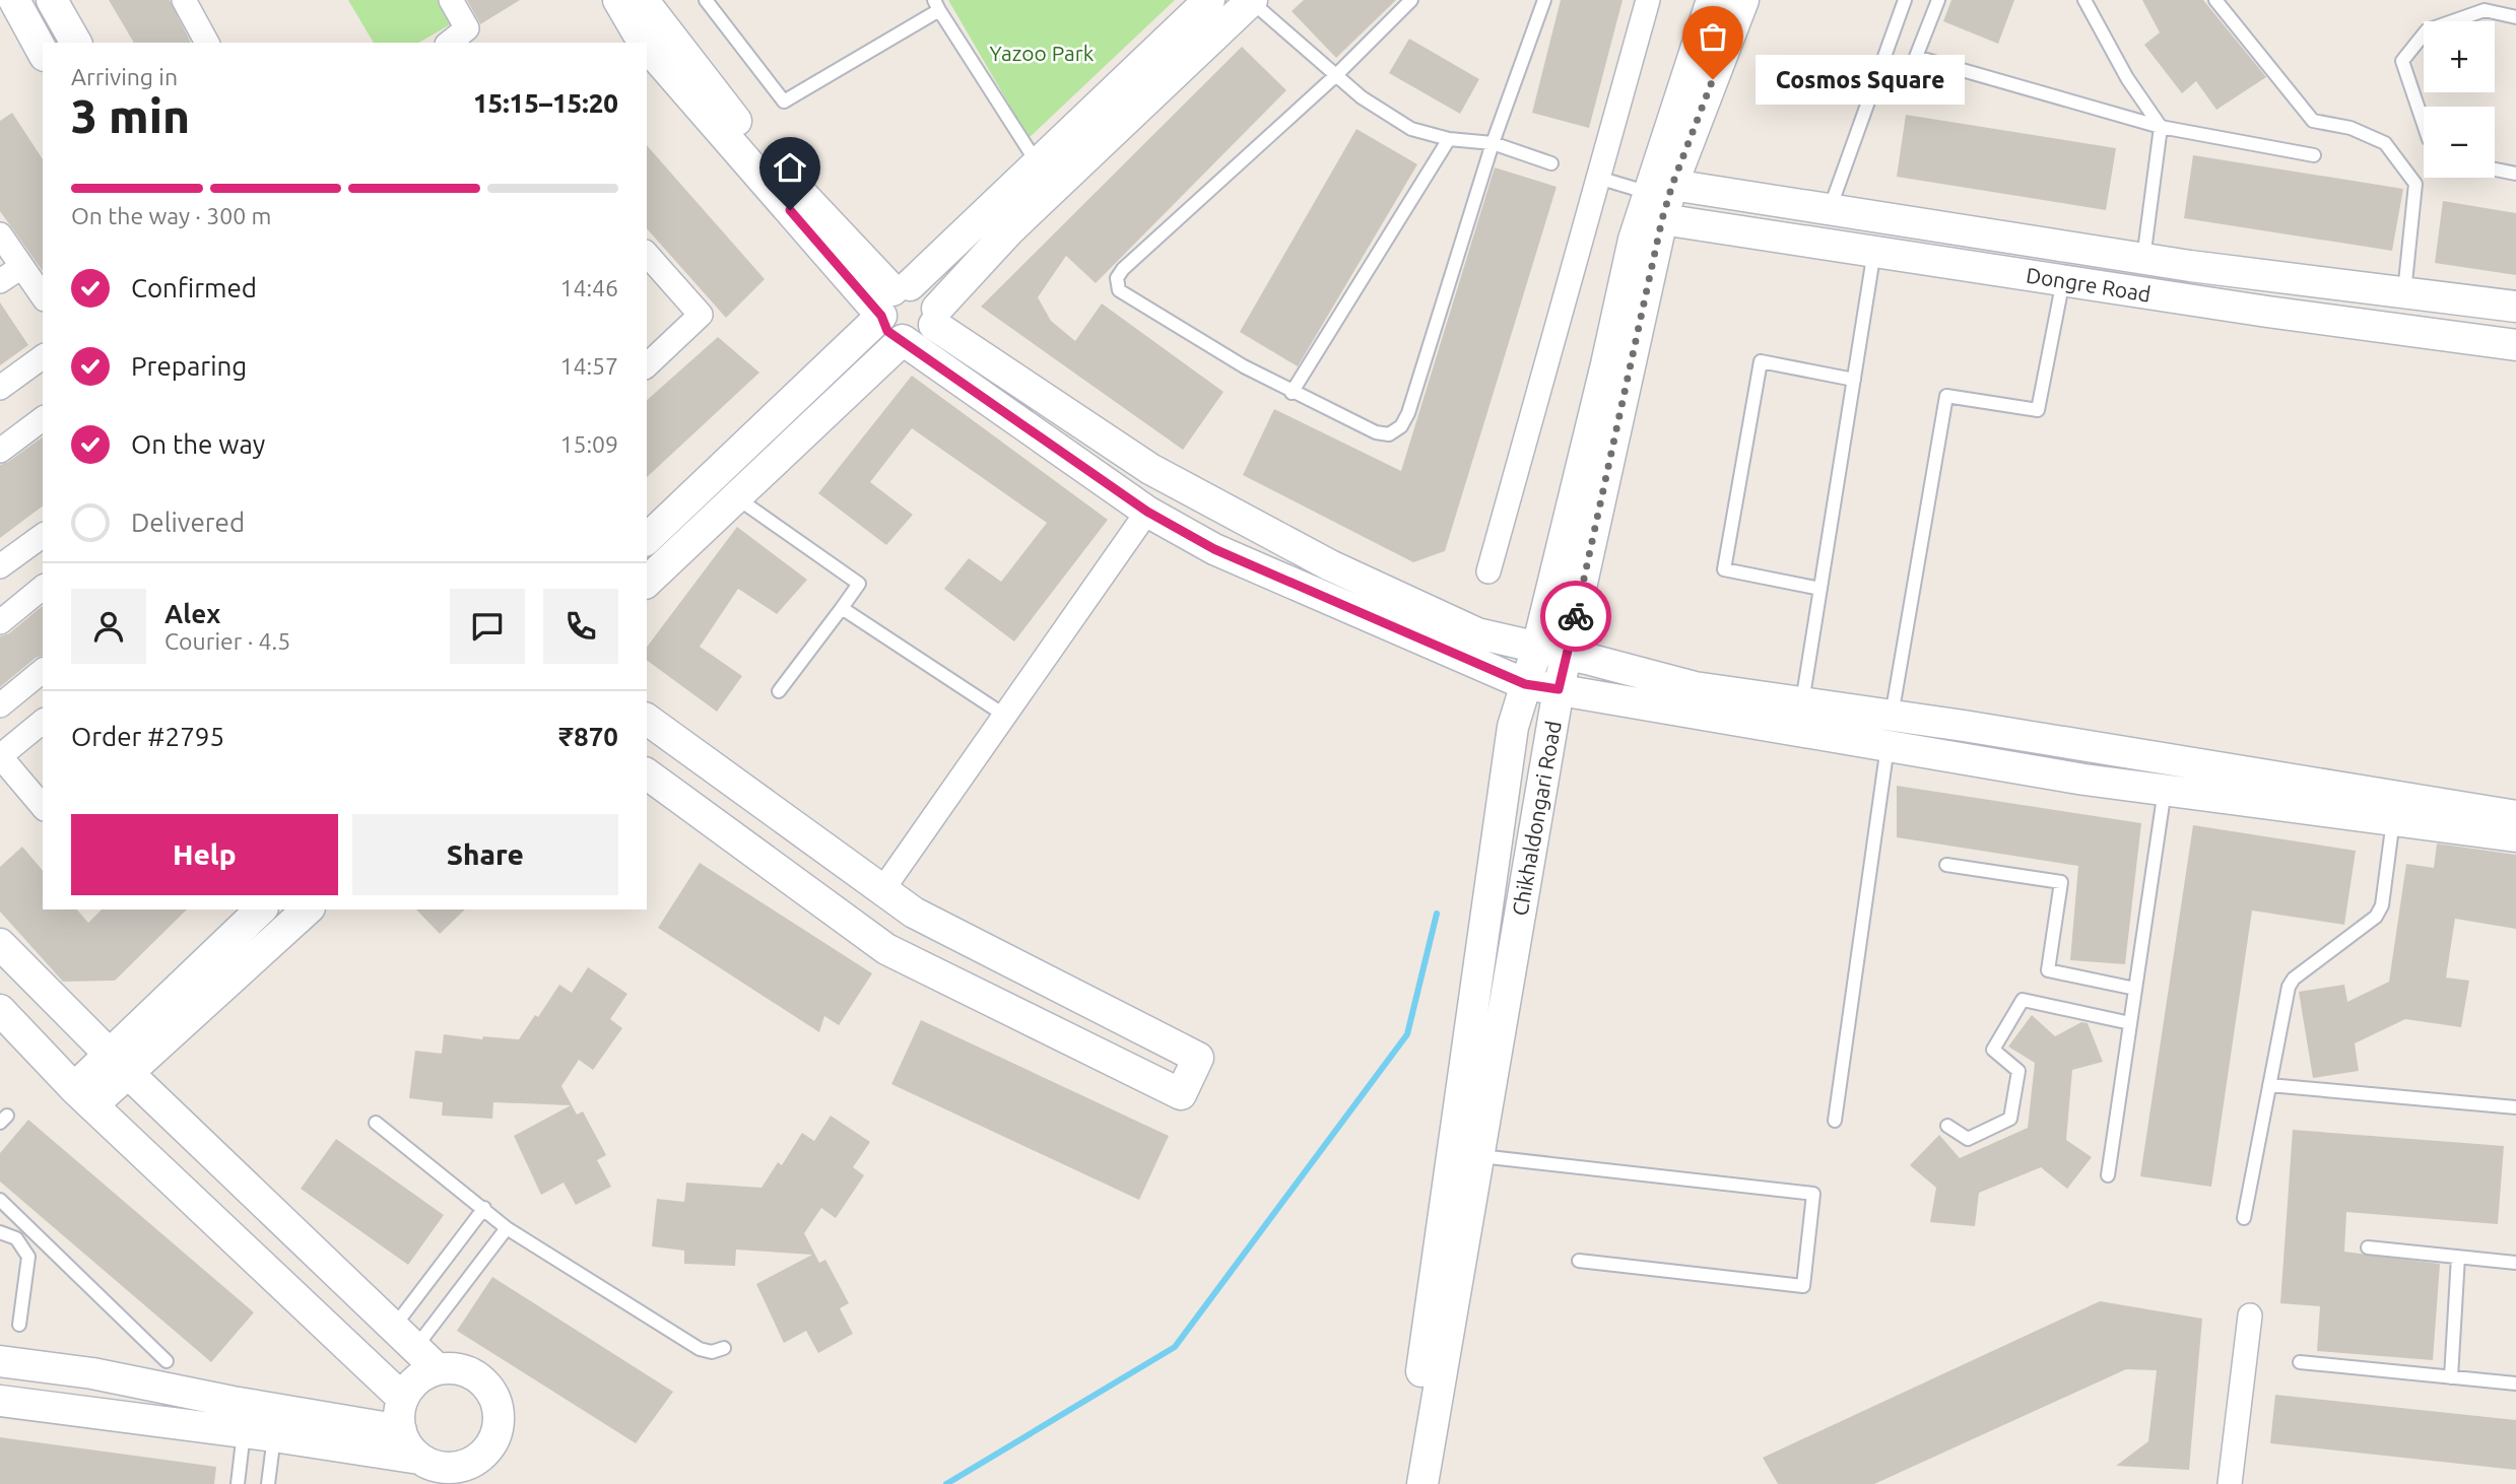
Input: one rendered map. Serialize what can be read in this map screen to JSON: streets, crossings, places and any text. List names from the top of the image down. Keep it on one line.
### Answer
{"streets":{"street":["Dongre Road","Chikhaldongari Road"]},"crossings":[["Dongre Road","Chikhaldongari Road"]],"parks":["Yazoo Park"],"places":["Cosmos Square"],"page":{"map_buttons":["+","−"],"heading":["3 min","Arriving in","15:15–15:20"],"panel":["Alex","Courier · 4.5","Order #2795","₹870"],"bubble":"Cosmos Square","bar":"On the way · 300 m","list":[["Confirmed","14:46"],["Preparing","14:57"],["On the way","15:09"],"Delivered"],"buttons":["Help","Share"]}}
